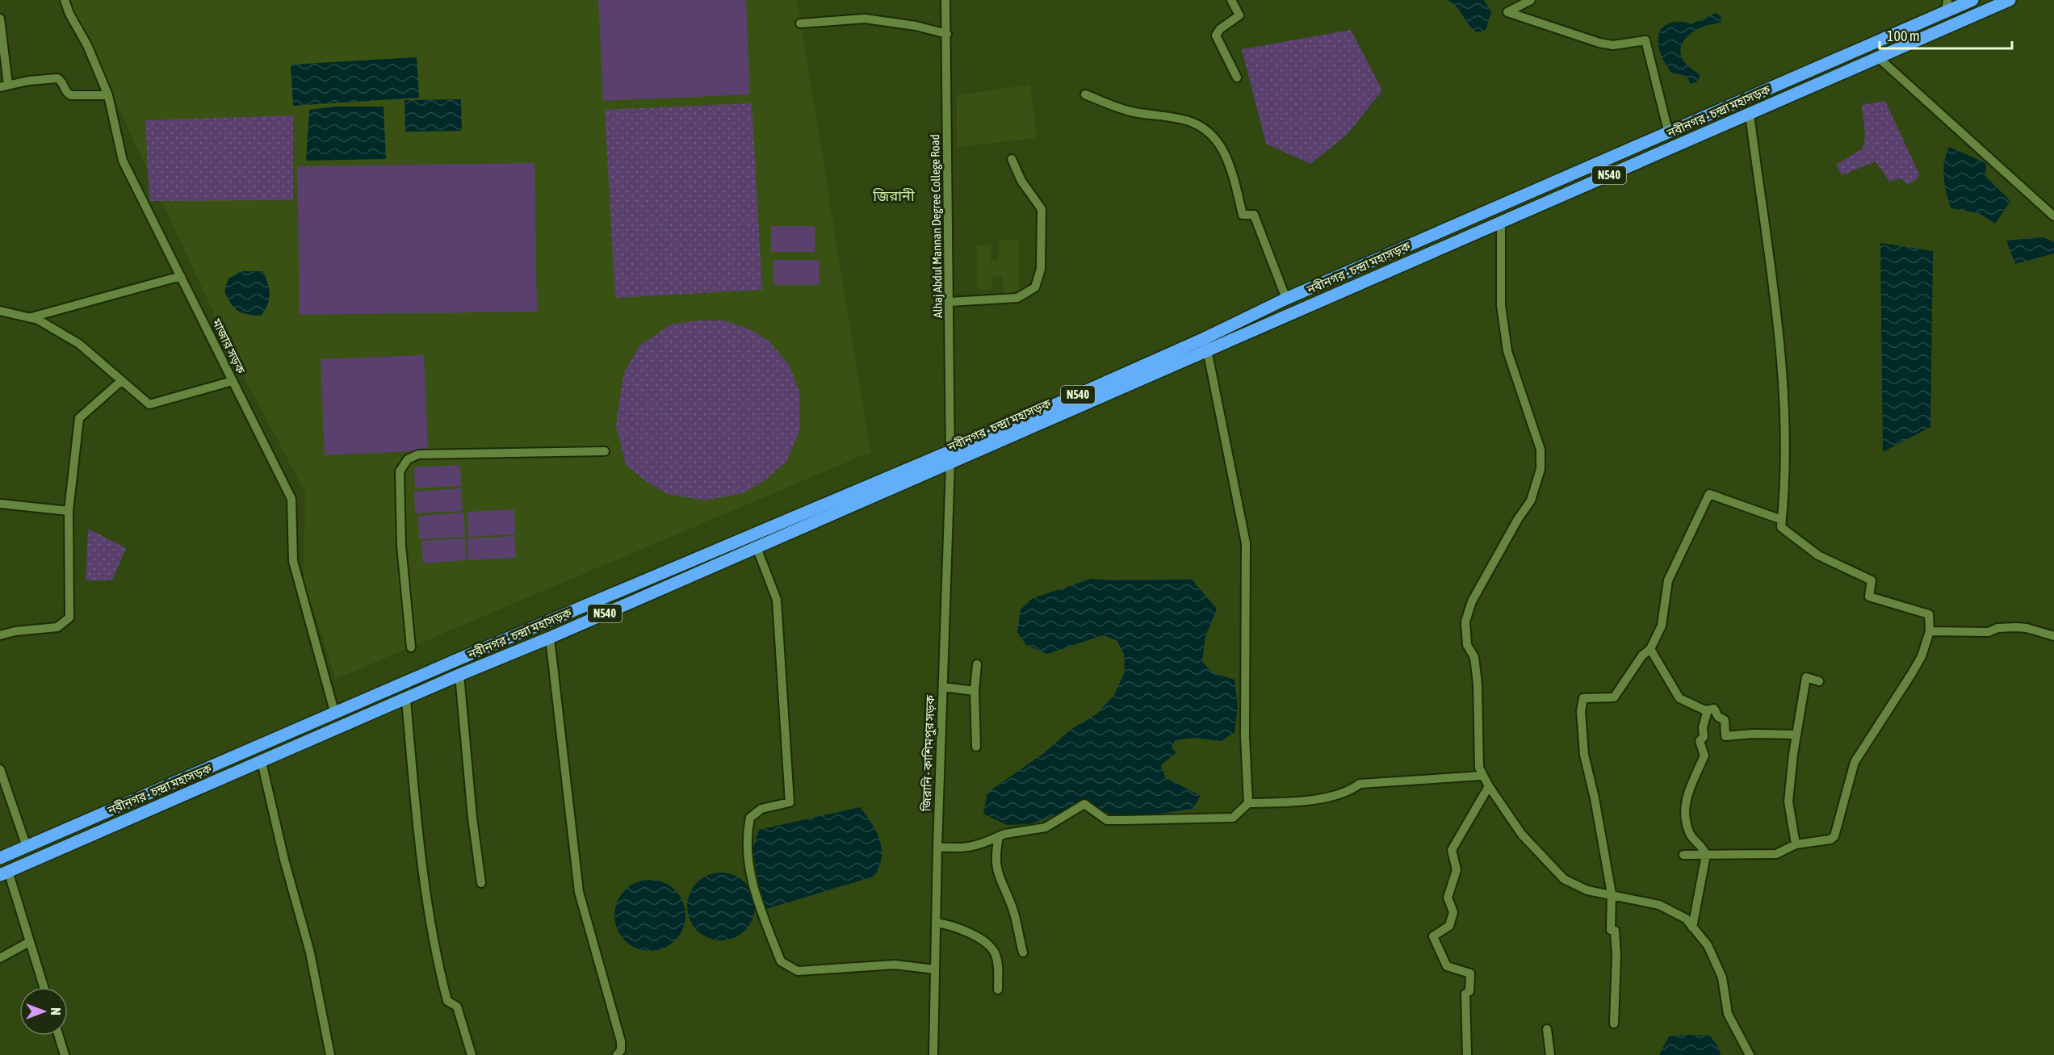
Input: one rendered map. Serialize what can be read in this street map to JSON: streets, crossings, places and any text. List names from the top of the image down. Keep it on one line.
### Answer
{"streets":{"highway":["নবীনগর - চন্দ্রা মহাসড়ক","N540"],"street":["Alhaj Abdul Mannan Degree College Road","মাজার সড়ক","জিরানি - কাশিমপুর সড়ক"]},"crossings":[["নবীনগর - চন্দ্রা মহাসড়ক","Alhaj Abdul Mannan Degree College Road"],["নবীনগর - চন্দ্রা মহাসড়ক","মাজার সড়ক"],["নবীনগর - চন্দ্রা মহাসড়ক","জিরানি - কাশিমপুর সড়ক"],["Alhaj Abdul Mannan Degree College Road","জিরানি - কাশিমপুর সড়ক"]],"districts":["জিরানী"],"scale_bar":"100 m","north":"right"}
